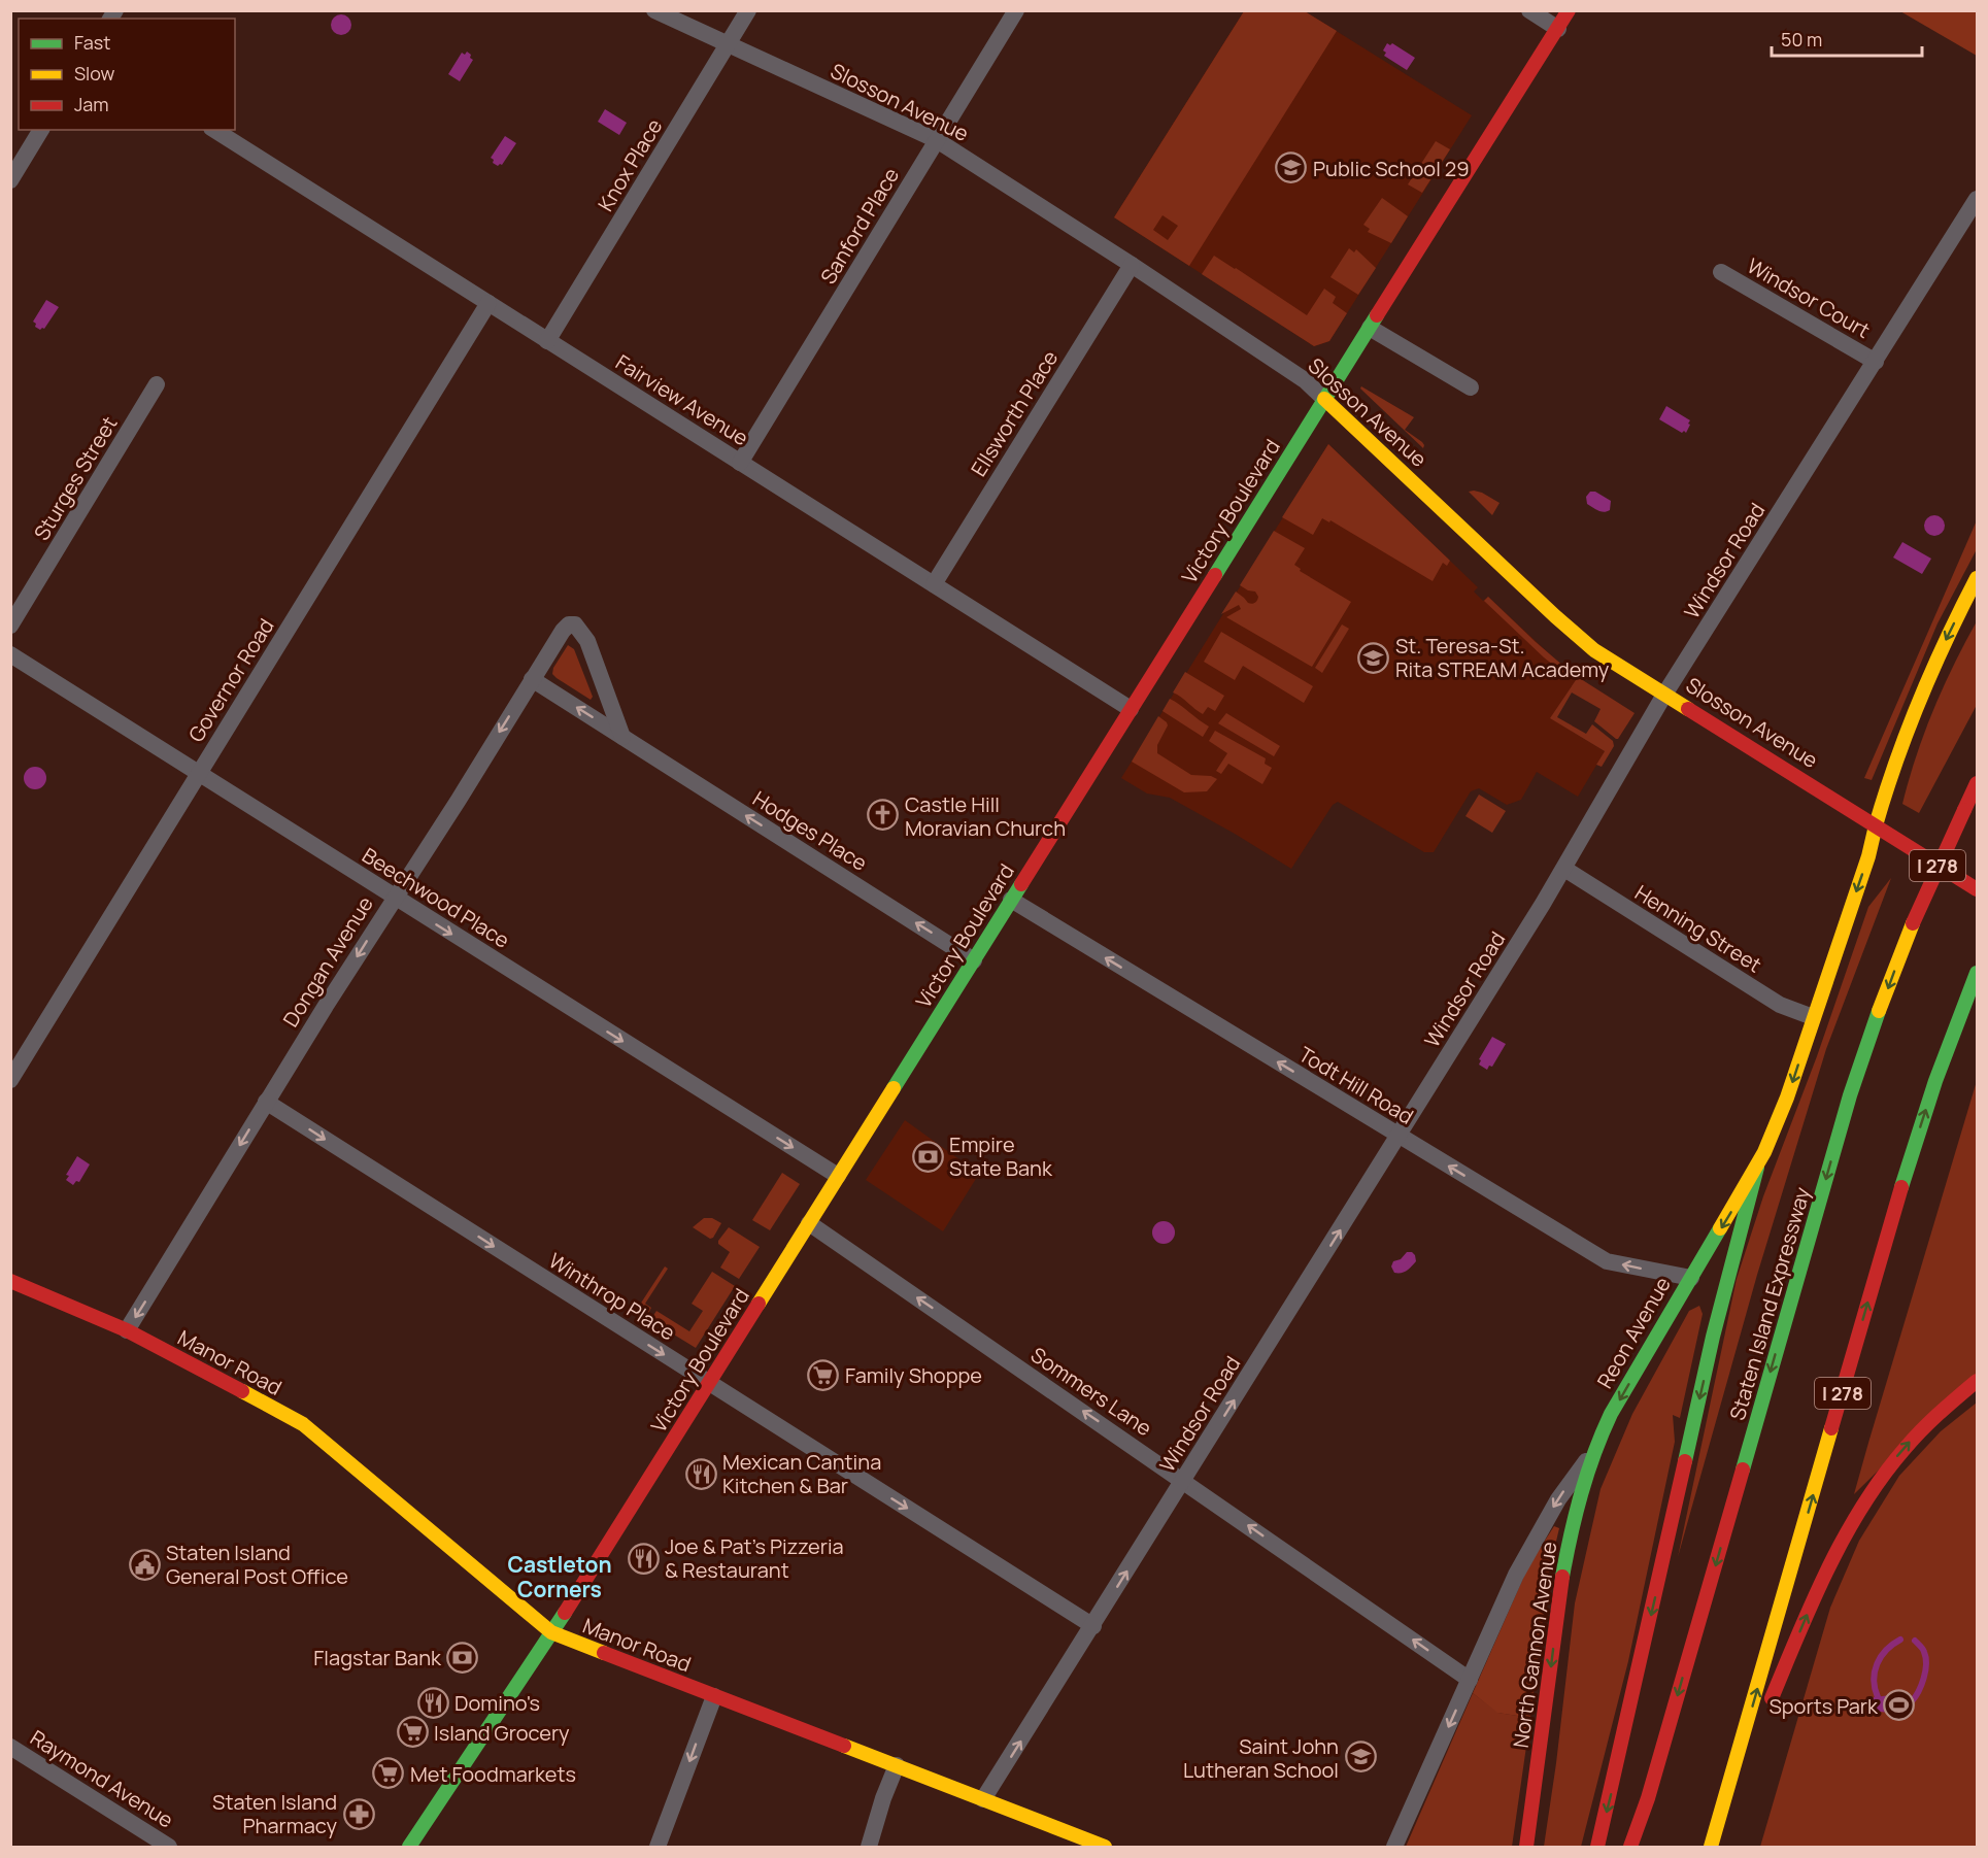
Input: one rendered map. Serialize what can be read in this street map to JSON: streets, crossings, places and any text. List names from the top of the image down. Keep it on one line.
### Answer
{"streets":{"main road":["Slosson Avenue","Victory Boulevard","I 278","Staten Island Expressway","Reon Avenue","Manor Road","North Gannon Avenue"],"street":["Knox Place","Sanford Place","Windsor Court","Fairview Avenue","Ellsworth Place","Sturges Street","Windsor Road","Governor Road","Hodges Place","Beechwood Place","Henning Street","Dongan Avenue","Todt Hill Road","Winthrop Place","Sommers Lane","Raymond Avenue"]},"crossings":[["Slosson Avenue","Knox Place"],["Slosson Avenue","Sanford Place"],["Slosson Avenue","Ellsworth Place"],["Slosson Avenue","Victory Boulevard"],["Slosson Avenue","Windsor Road"],["Slosson Avenue","Reon Avenue"],["Knox Place","Fairview Avenue"],["Sanford Place","Fairview Avenue"],["Windsor Court","Windsor Road"],["Fairview Avenue","Ellsworth Place"],["Fairview Avenue","Victory Boulevard"],["Fairview Avenue","Governor Road"],["Victory Boulevard","Hodges Place"],["Victory Boulevard","Beechwood Place"],["Victory Boulevard","Todt Hill Road"],["Victory Boulevard","Winthrop Place"],["Victory Boulevard","Manor Road"],["Victory Boulevard","Sommers Lane"],["Windsor Road","Henning Street"],["Windsor Road","Todt Hill Road"],["Windsor Road","Winthrop Place"],["Windsor Road","Manor Road"],["Windsor Road","Sommers Lane"],["Governor Road","Beechwood Place"],["Hodges Place","Dongan Avenue"],["Beechwood Place","Dongan Avenue"],["Henning Street","Reon Avenue"],["Dongan Avenue","Winthrop Place"],["Dongan Avenue","Manor Road"],["Todt Hill Road","Reon Avenue"],["Reon Avenue","Sommers Lane"],["Reon Avenue","North Gannon Avenue"]],"one_way":["Windsor Road","Hodges Place","Beechwood Place","Dongan Avenue","Todt Hill Road","Winthrop Place","Sommers Lane"],"districts":["Castleton Corners"],"places":{"school or university":["Public School 29","St. Teresa-St. Rita STREAM Academy","Saint John Lutheran School"],"church":["Castle Hill Moravian Church"],"bank":["Empire State Bank","Flagstar Bank"],"supermarket":["Family Shoppe","Island Grocery","Met Foodmarkets"],"restaurant":["Mexican Cantina Kitchen & Bar","Joe & Pat's Pizzeria & Restaurant","Domino's"],"public building":["Staten Island General Post Office"],"sports":["Sports Park"],"pharmacy":["Staten Island Pharmacy"]},"legend":["Fast","Slow","Jam"],"scale_bar":"50 m"}
